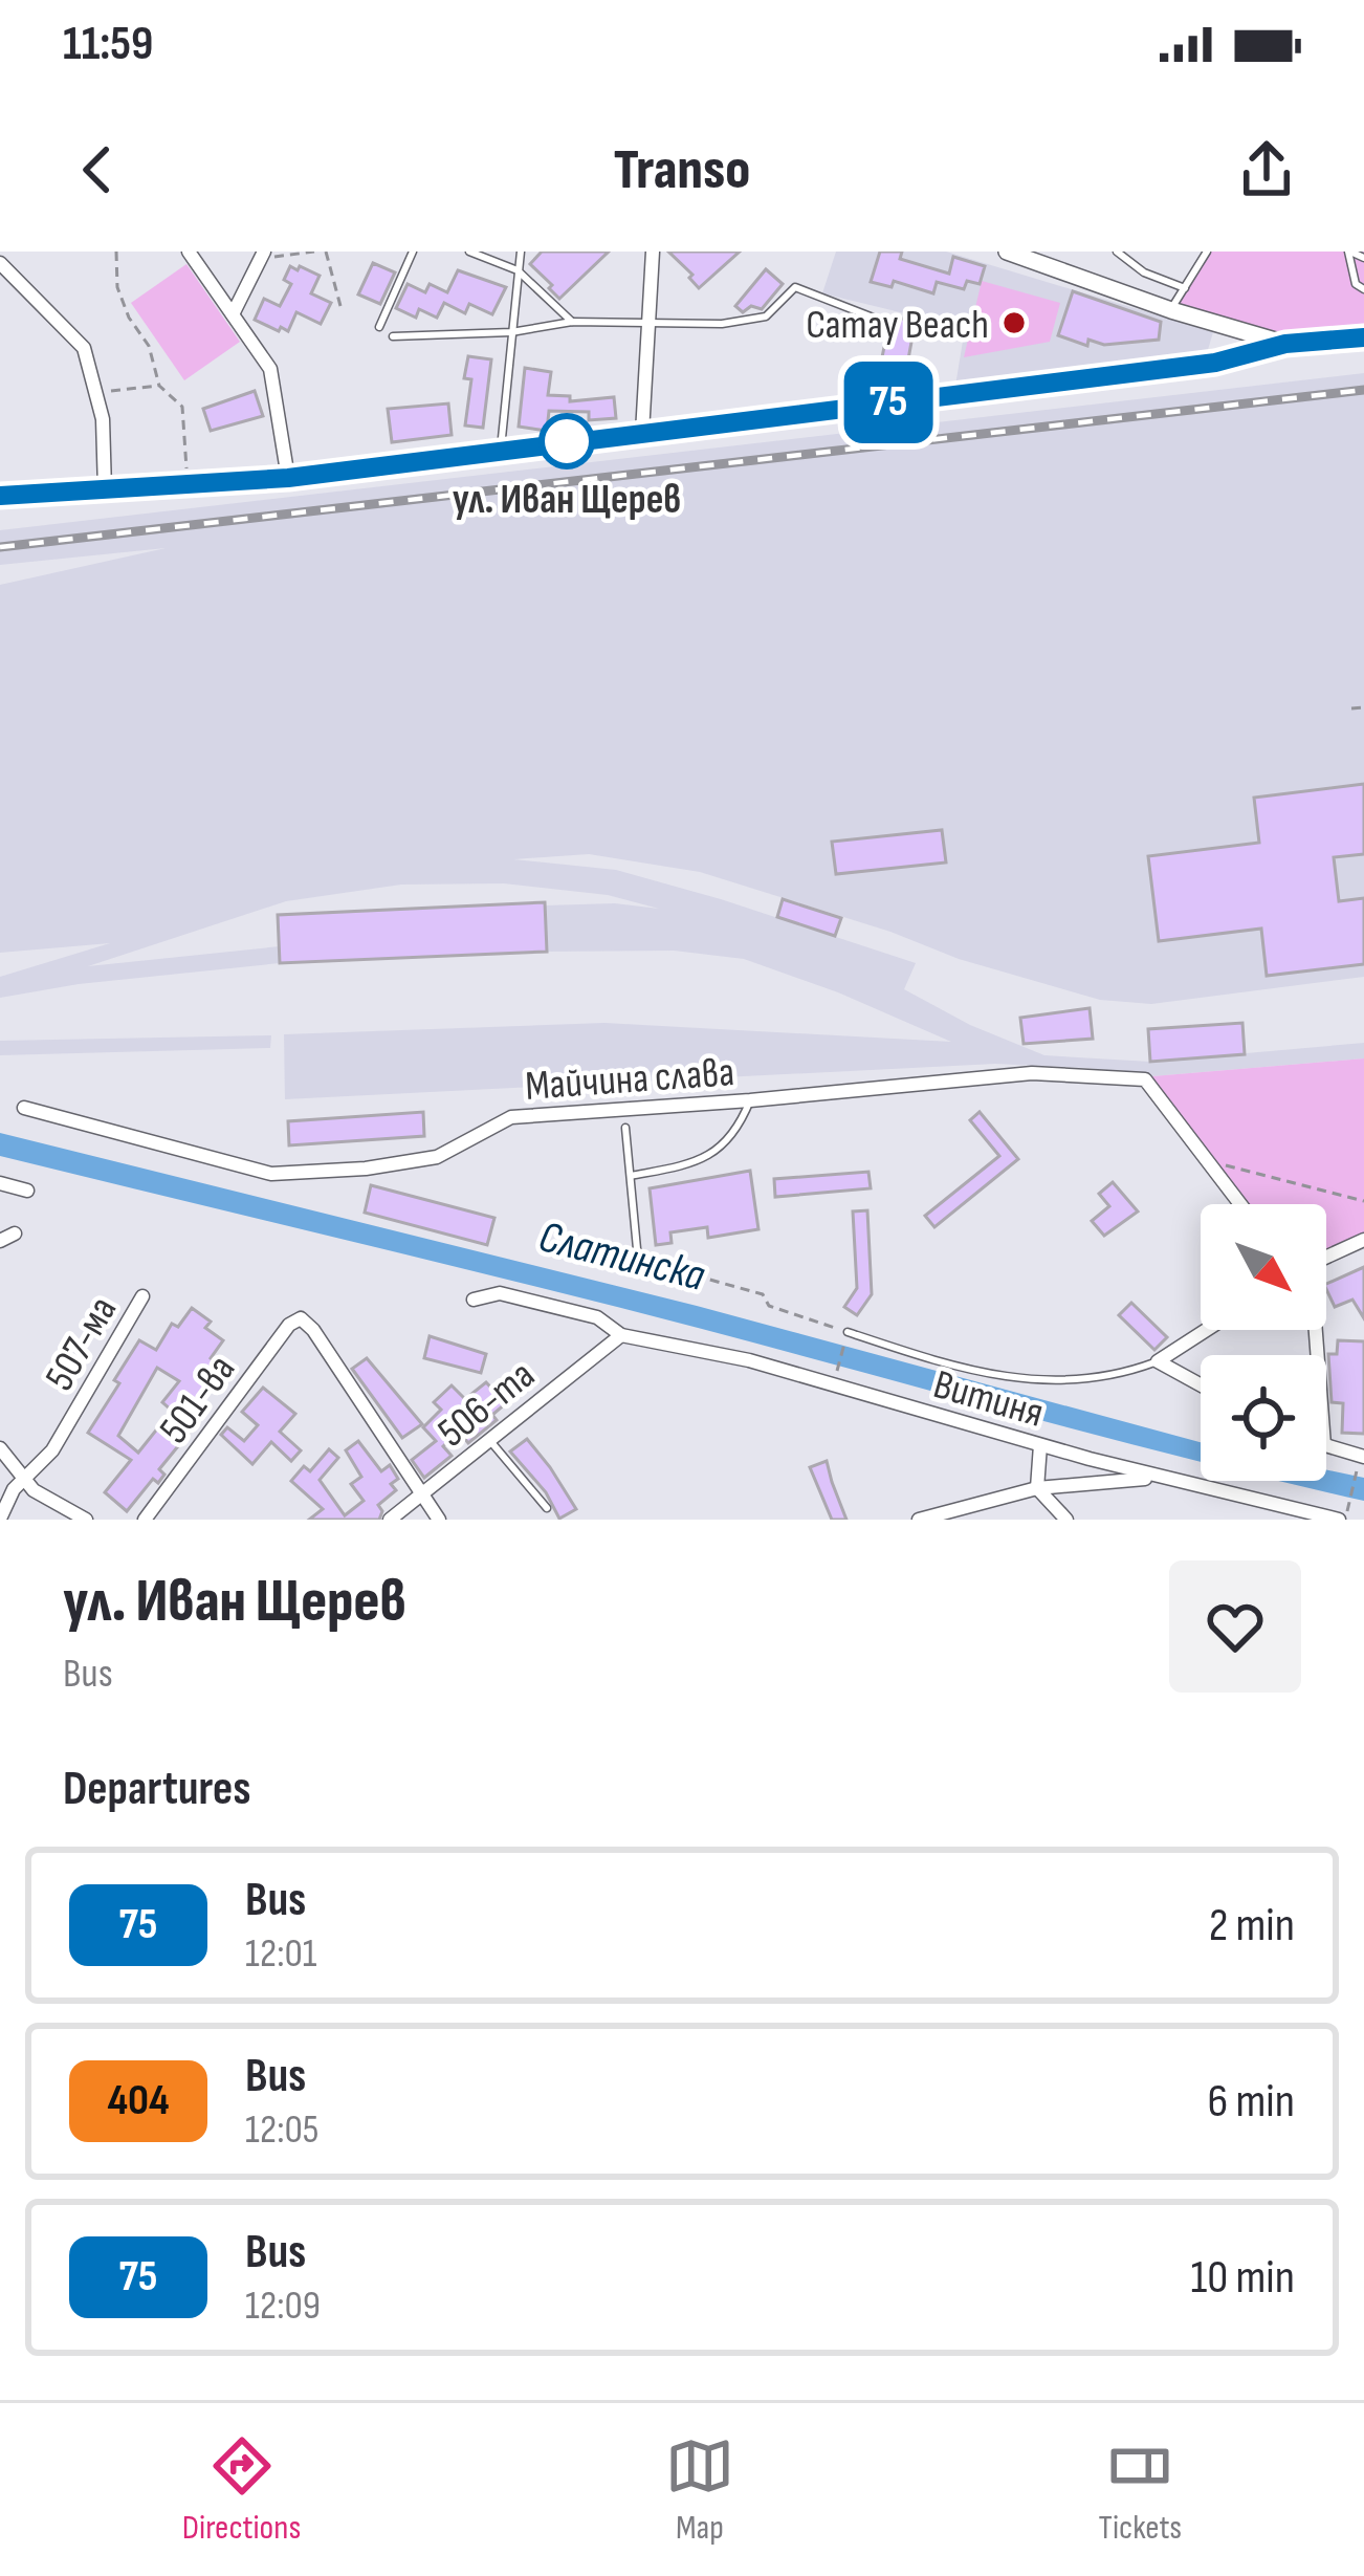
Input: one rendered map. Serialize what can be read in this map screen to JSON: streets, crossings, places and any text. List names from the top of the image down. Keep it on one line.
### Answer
{"streets":{"street":["Майчина слава","507-ма","Витиня","501-ва","506-та"]},"crossings":[["Витиня","506-та"],["501-ва","506-та"]],"water":["Слатинска"],"places":["Camay Beach","ул. Иван Щерев"],"lines":["bus line 75"],"north":"bottom right","page":{"status":"11:59","header":"Transo","on_map":"75","heading":[["ул. Иван Щерев","Bus"],"Departures"],"list":[{"mark":"75","name":"Bus","note":"12:01","value":"2 min"},{"mark":"404","name":"Bus","note":"12:05","value":"6 min"},{"mark":"75","name":"Bus","note":"12:09","value":"10 min"}],"tabs":["Directions","Map","Tickets"]}}
